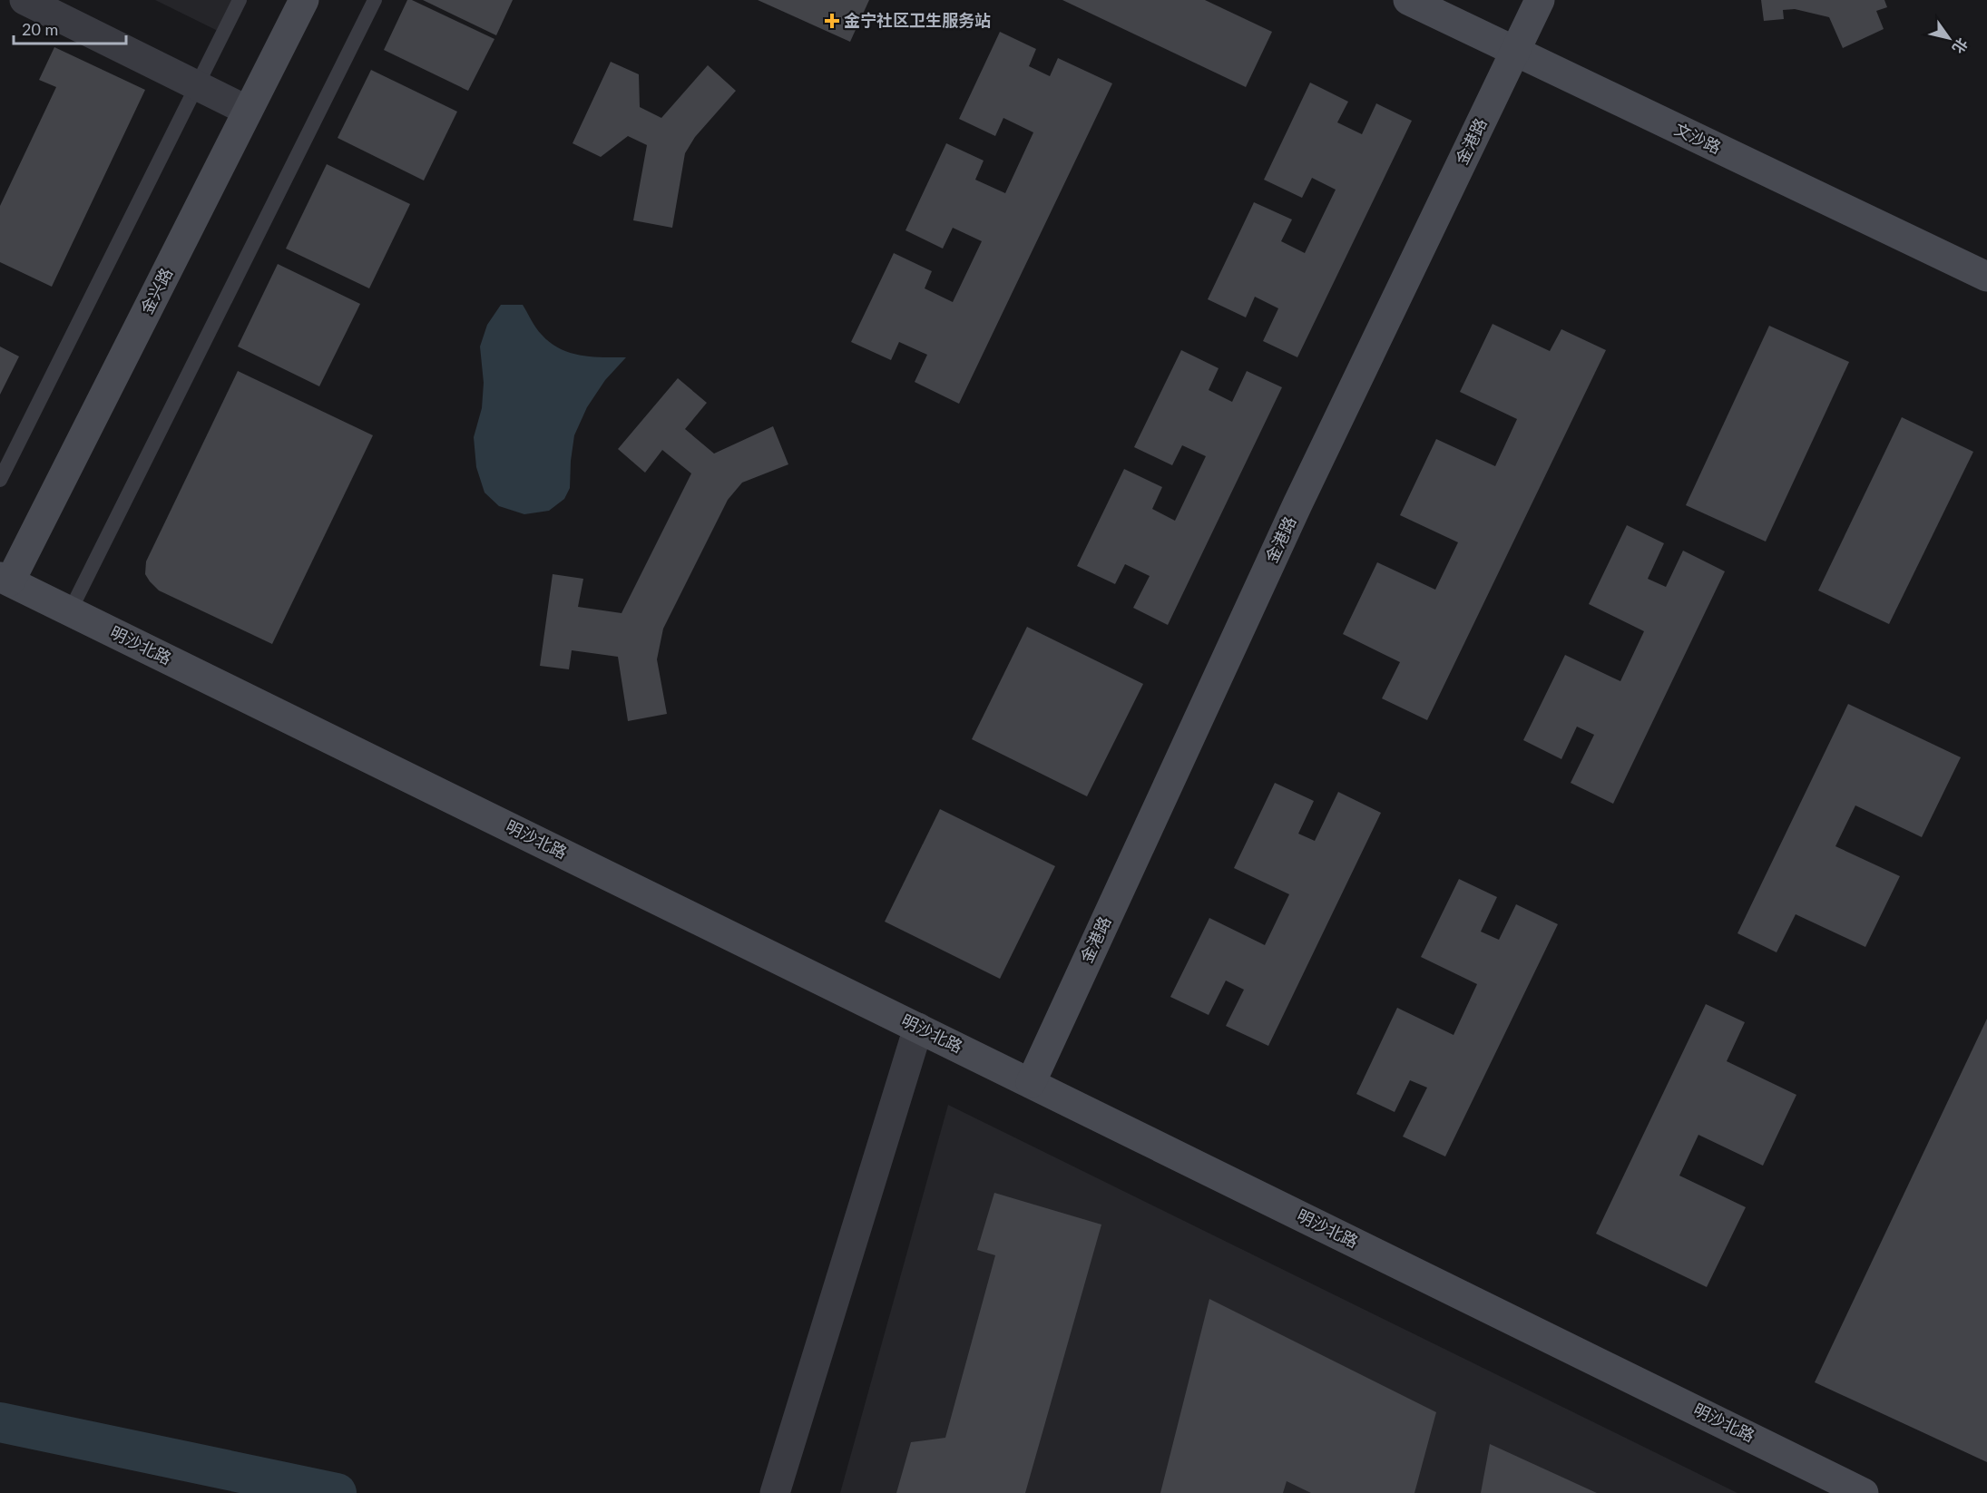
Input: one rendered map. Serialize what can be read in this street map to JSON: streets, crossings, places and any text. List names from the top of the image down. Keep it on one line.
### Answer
{"streets":{"street":["文沙路","金港路","金兴路","明沙北路"]},"crossings":[["文沙路","金港路"],["金港路","明沙北路"],["金兴路","明沙北路"]],"places":{"health":["金宁社区卫生服务站"]},"scale_bar":"20 m","north":"bottom right"}
